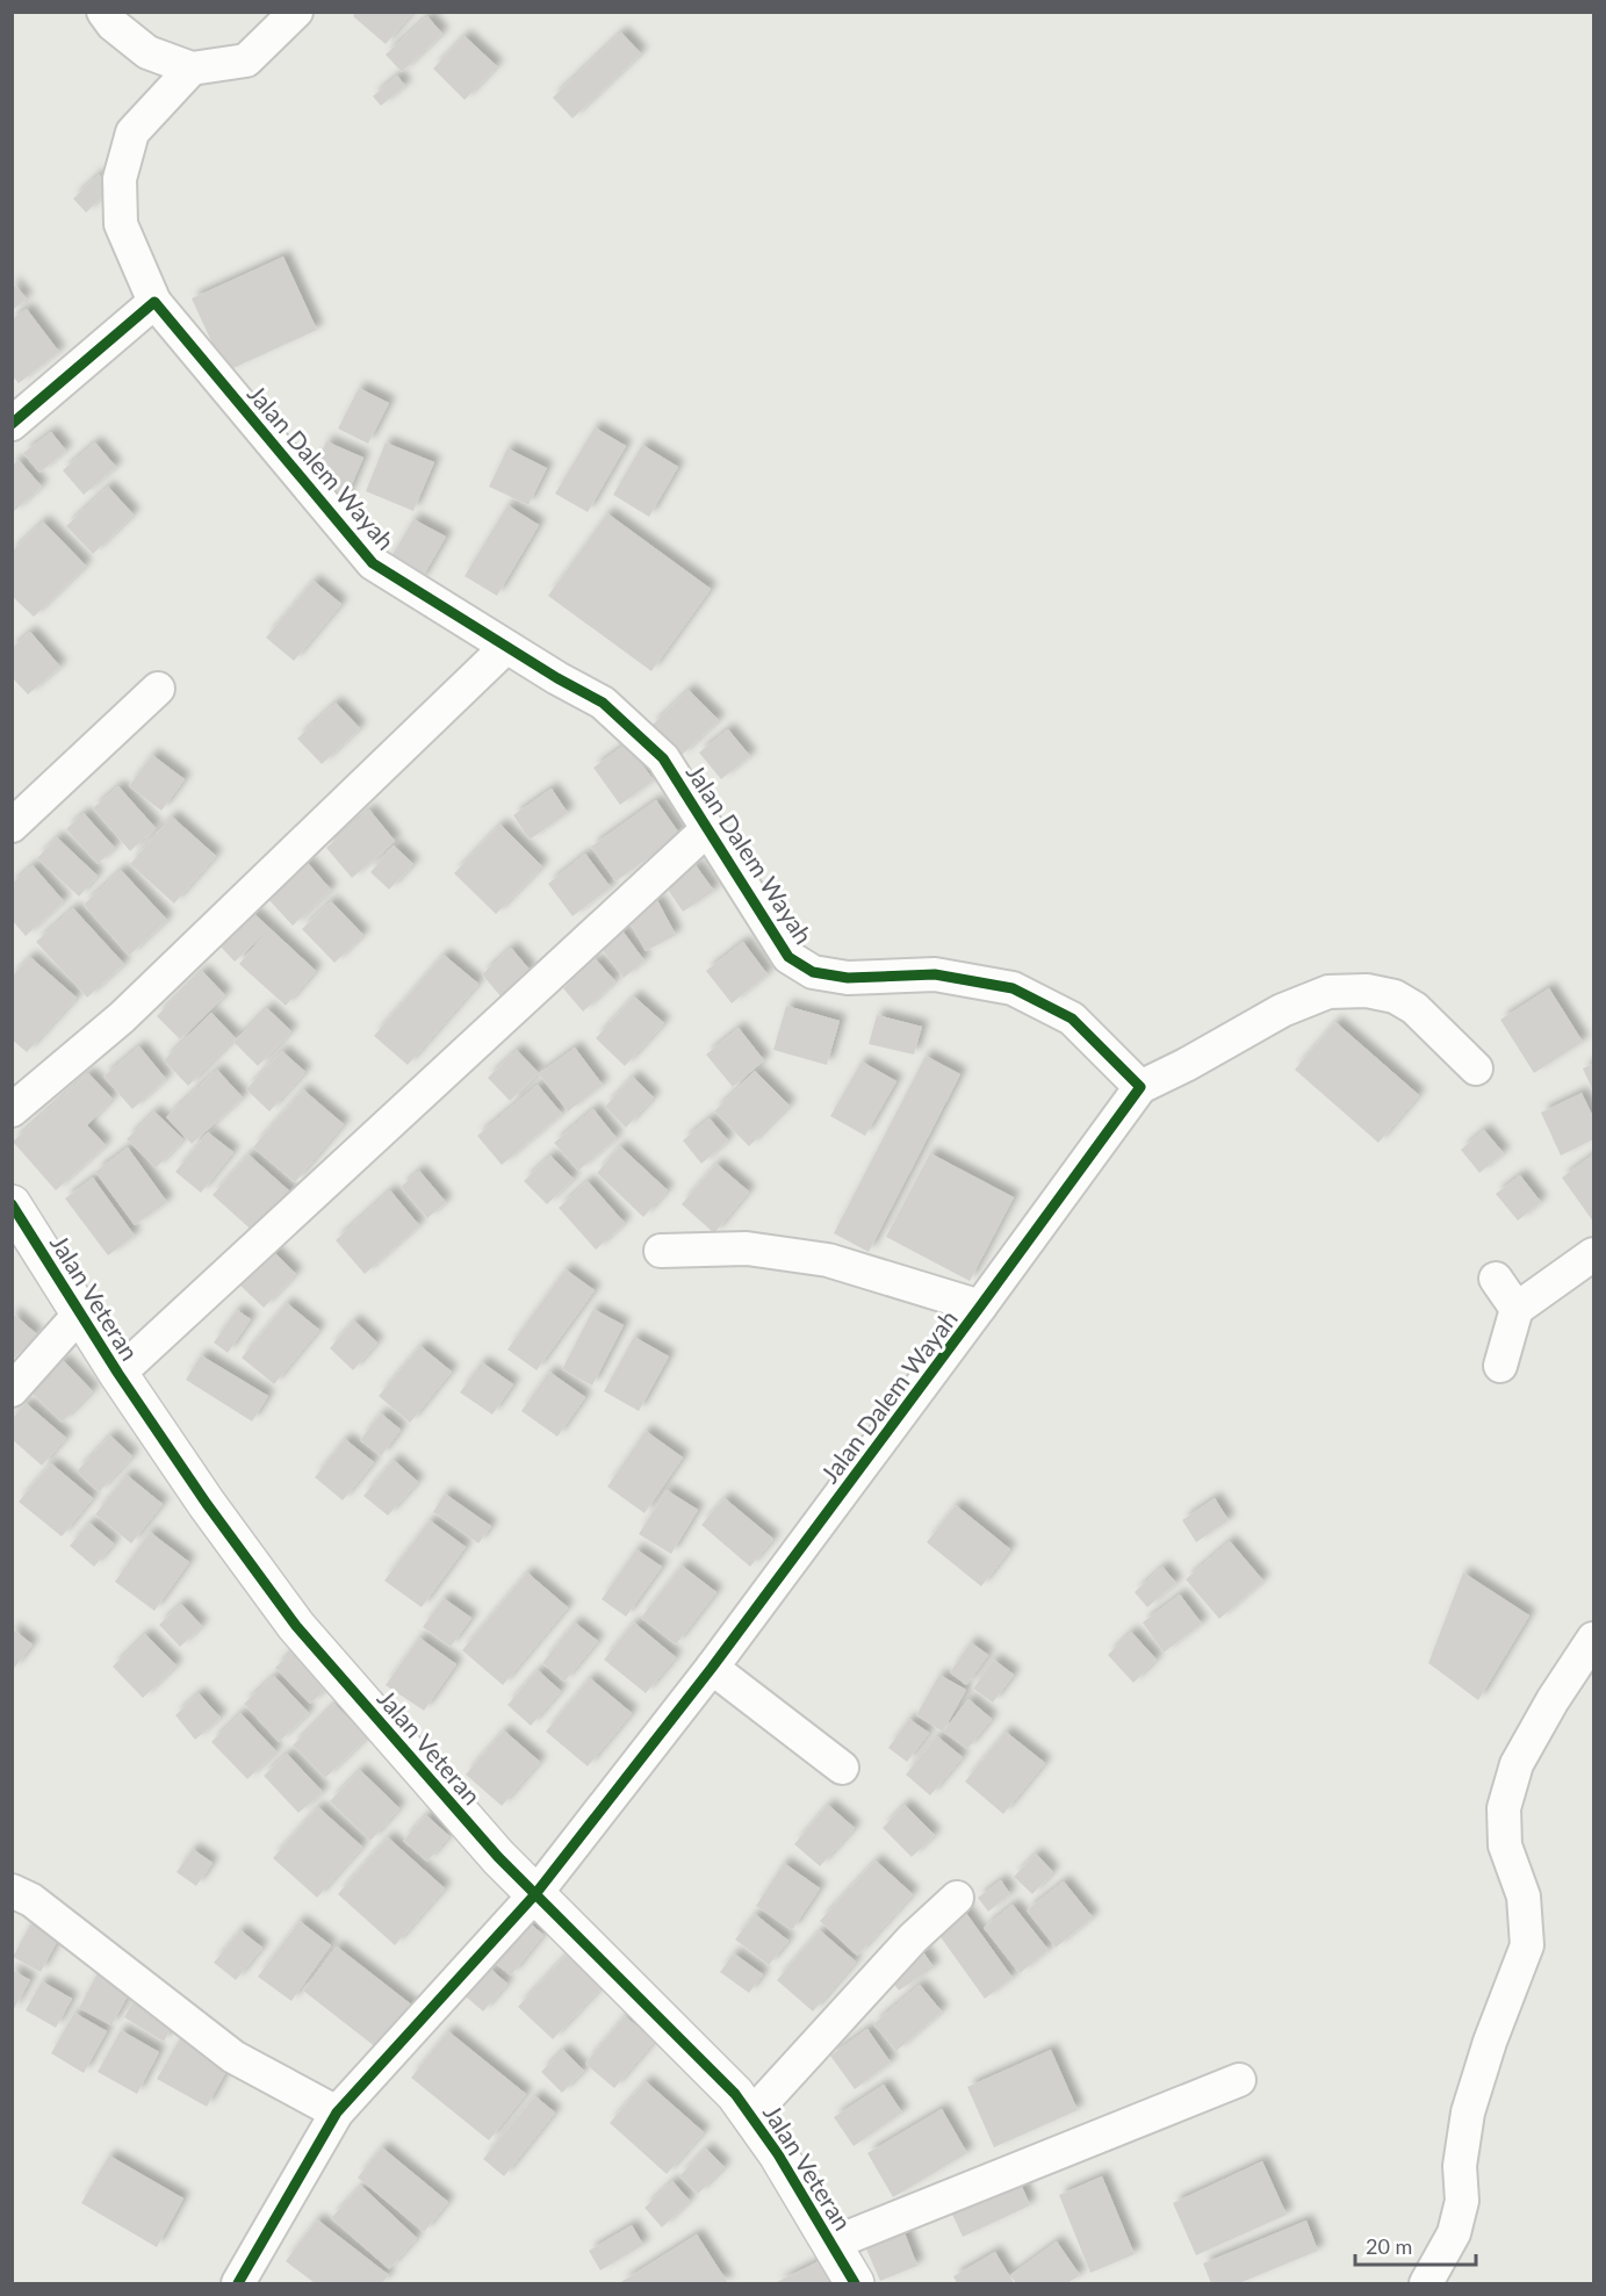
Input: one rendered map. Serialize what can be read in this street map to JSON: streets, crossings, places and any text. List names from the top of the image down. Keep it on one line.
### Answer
{"streets":{"street":["Jalan Dalem Wayah","Jalan Veteran"]},"crossings":[["Jalan Dalem Wayah","Jalan Veteran"]],"scale_bar":"20 m"}
